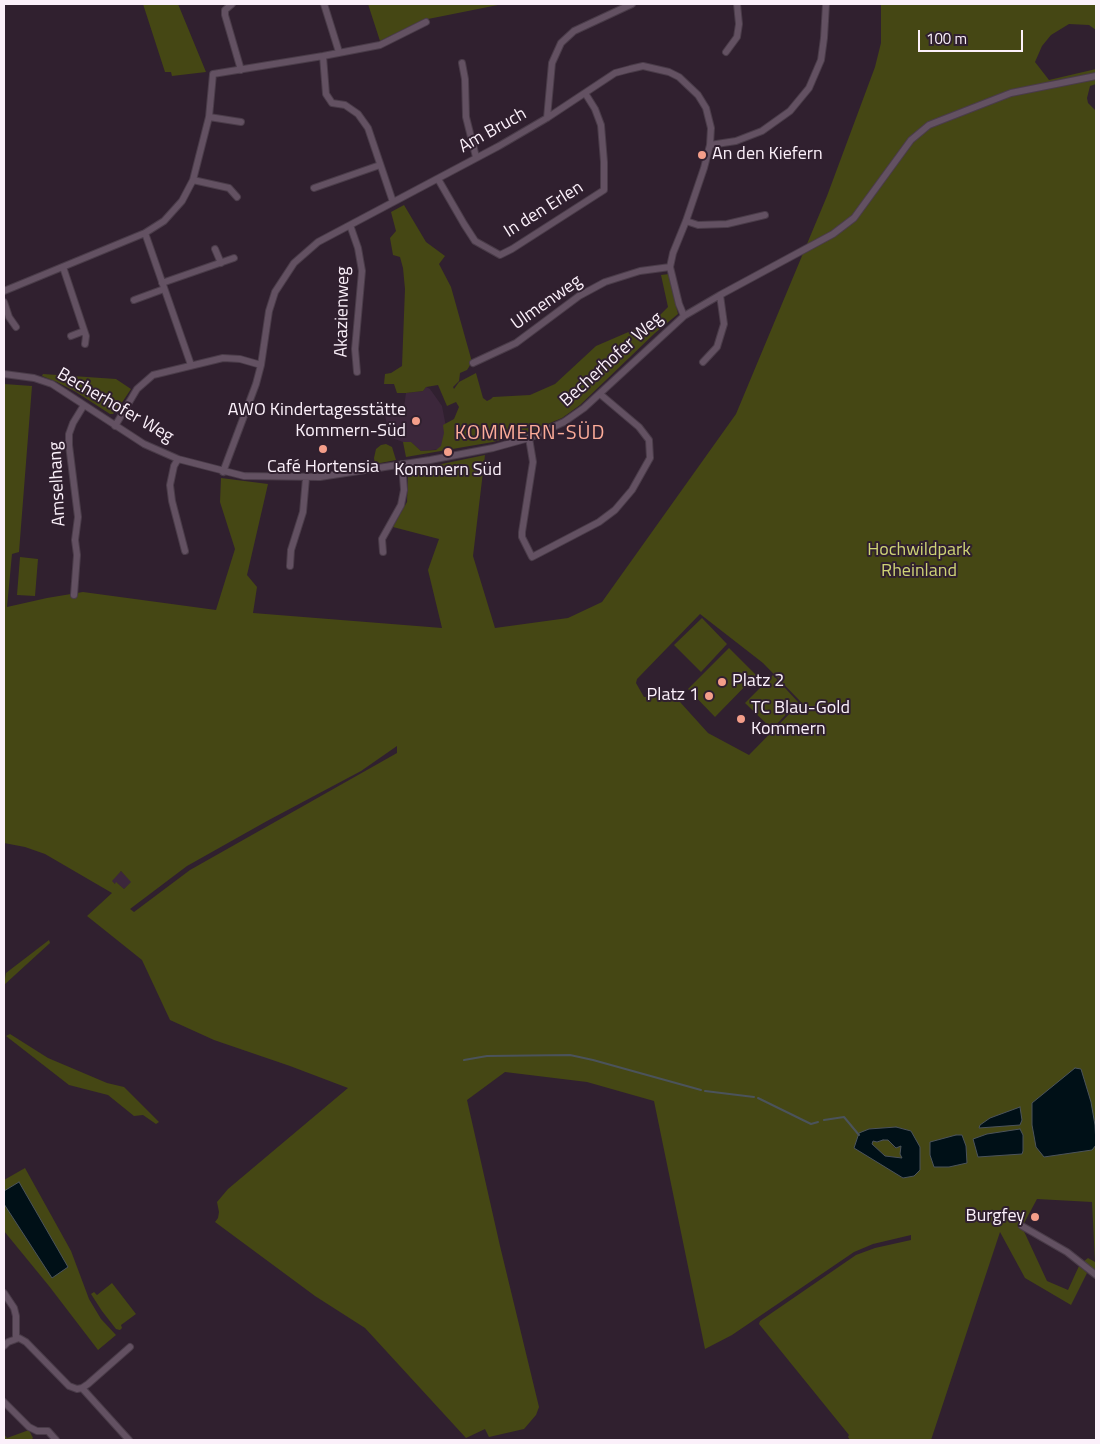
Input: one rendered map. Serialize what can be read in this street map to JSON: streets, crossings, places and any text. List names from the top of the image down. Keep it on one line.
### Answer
{"streets":{"street":["Am Bruch","In den Erlen","Ulmenweg","Akazienweg","Becherhofer Weg","Amselhang"]},"crossings":[["Am Bruch","In den Erlen"],["Am Bruch","Ulmenweg"],["Am Bruch","Akazienweg"],["Am Bruch","Becherhofer Weg"],["Becherhofer Weg","Amselhang"]],"districts":["KOMMERN-SÜD"],"parks":["Hochwildpark Rheinland"],"places":["An den Kiefern","AWO Kindertagesstätte Kommern-Süd","Café Hortensia","Kommern Süd","Platz 2","Platz 1","TC Blau-Gold Kommern","Burgfey"],"scale_bar":"100 m"}
